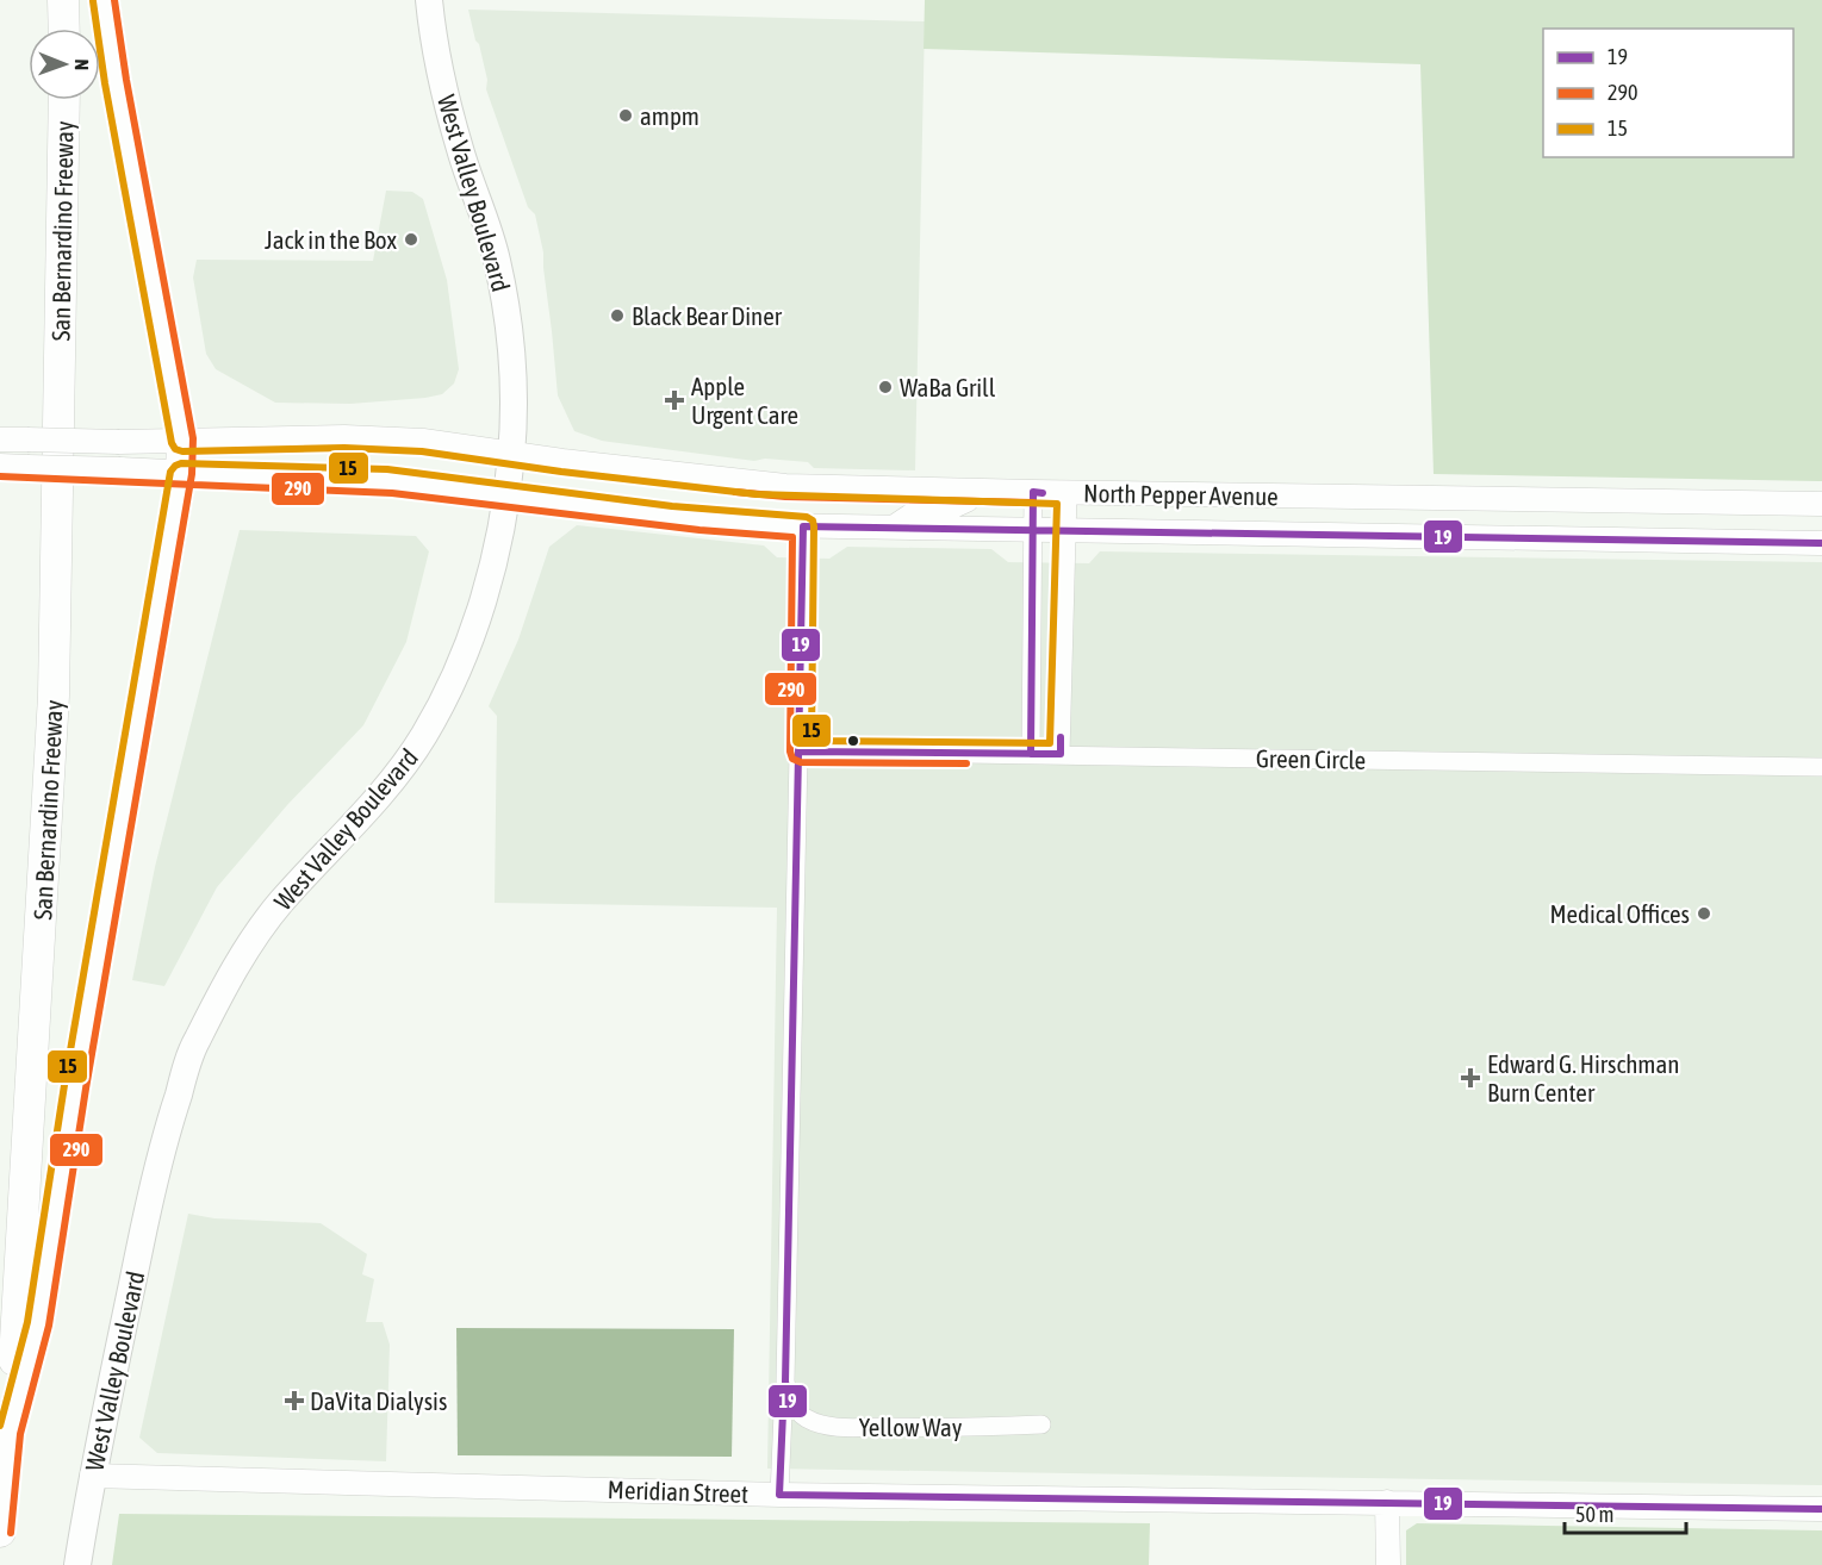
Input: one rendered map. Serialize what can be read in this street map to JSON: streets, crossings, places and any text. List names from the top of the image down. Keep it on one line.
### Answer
{"streets":{"highway":["San Bernardino Freeway"],"main road":["West Valley Boulevard","North Pepper Avenue","Meridian Street"],"street":["Green Circle","Yellow Way"]},"crossings":[["West Valley Boulevard","North Pepper Avenue"],["West Valley Boulevard","Meridian Street"]],"places":{"other":["ampm","Jack in the Box","Black Bear Diner","WaBa Grill","Medical Offices"],"health":["Apple Urgent Care","Edward G. Hirschman Burn Center","DaVita Dialysis"]},"lines":["transit line 290","transit line 15","transit line 19"],"legend":["19","290","15"],"scale_bar":"50 m","north":"right"}
